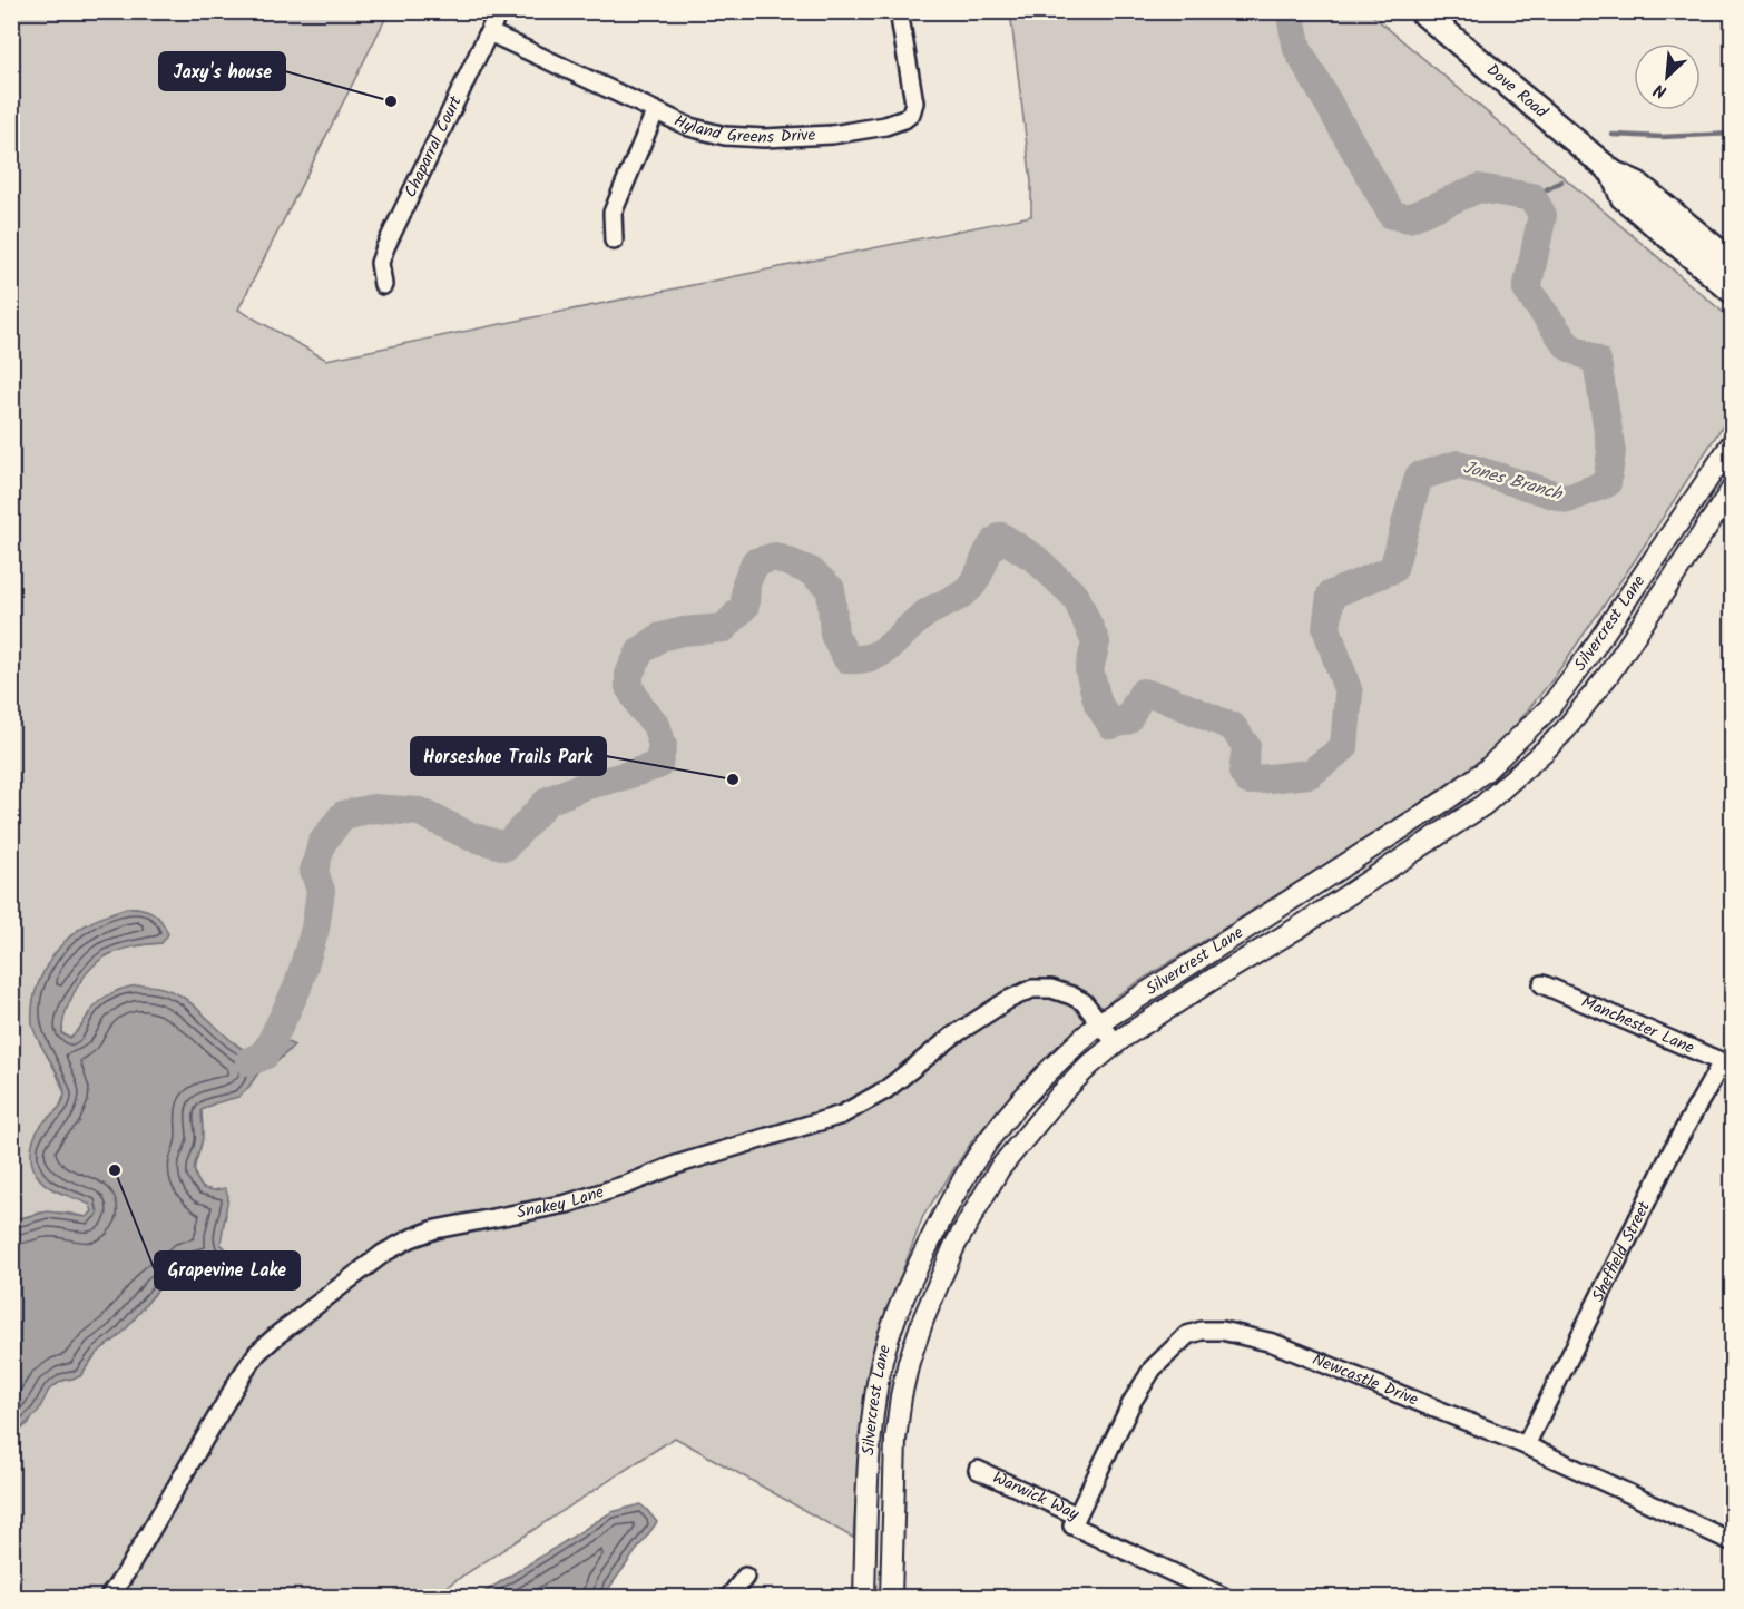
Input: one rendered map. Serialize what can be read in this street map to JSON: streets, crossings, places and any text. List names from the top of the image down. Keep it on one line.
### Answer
{"streets":{"main road":["Dove Road"],"street":["Hyland Greens Drive","Chaparral Court","Silvercrest Lane","Manchester Lane","Snakey Lane","Sheffield Street","Newcastle Drive","Warwick Way"]},"crossings":[["Hyland Greens Drive","Chaparral Court"],["Silvercrest Lane","Snakey Lane"],["Manchester Lane","Sheffield Street"],["Sheffield Street","Newcastle Drive"],["Newcastle Drive","Warwick Way"]],"water":["Jones Branch"],"places":["Jaxy's house","Horseshoe Trails Park","Grapevine Lake"],"north":"bottom left"}
